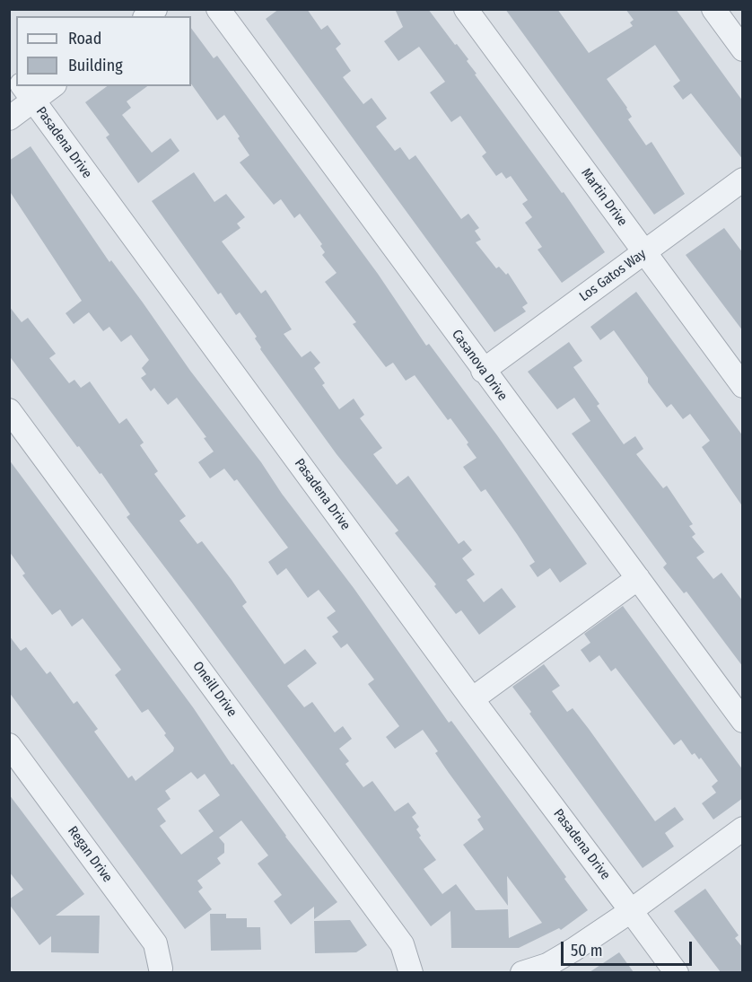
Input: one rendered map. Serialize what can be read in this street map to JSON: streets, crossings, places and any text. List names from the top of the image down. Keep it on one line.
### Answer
{"streets":{"street":["Pasadena Drive","Martin Drive","Los Gatos Way","Casanova Drive","Oneill Drive","Regan Drive"]},"crossings":[["Martin Drive","Los Gatos Way"],["Los Gatos Way","Casanova Drive"]],"legend":["Road","Building"],"scale_bar":"50 m"}
